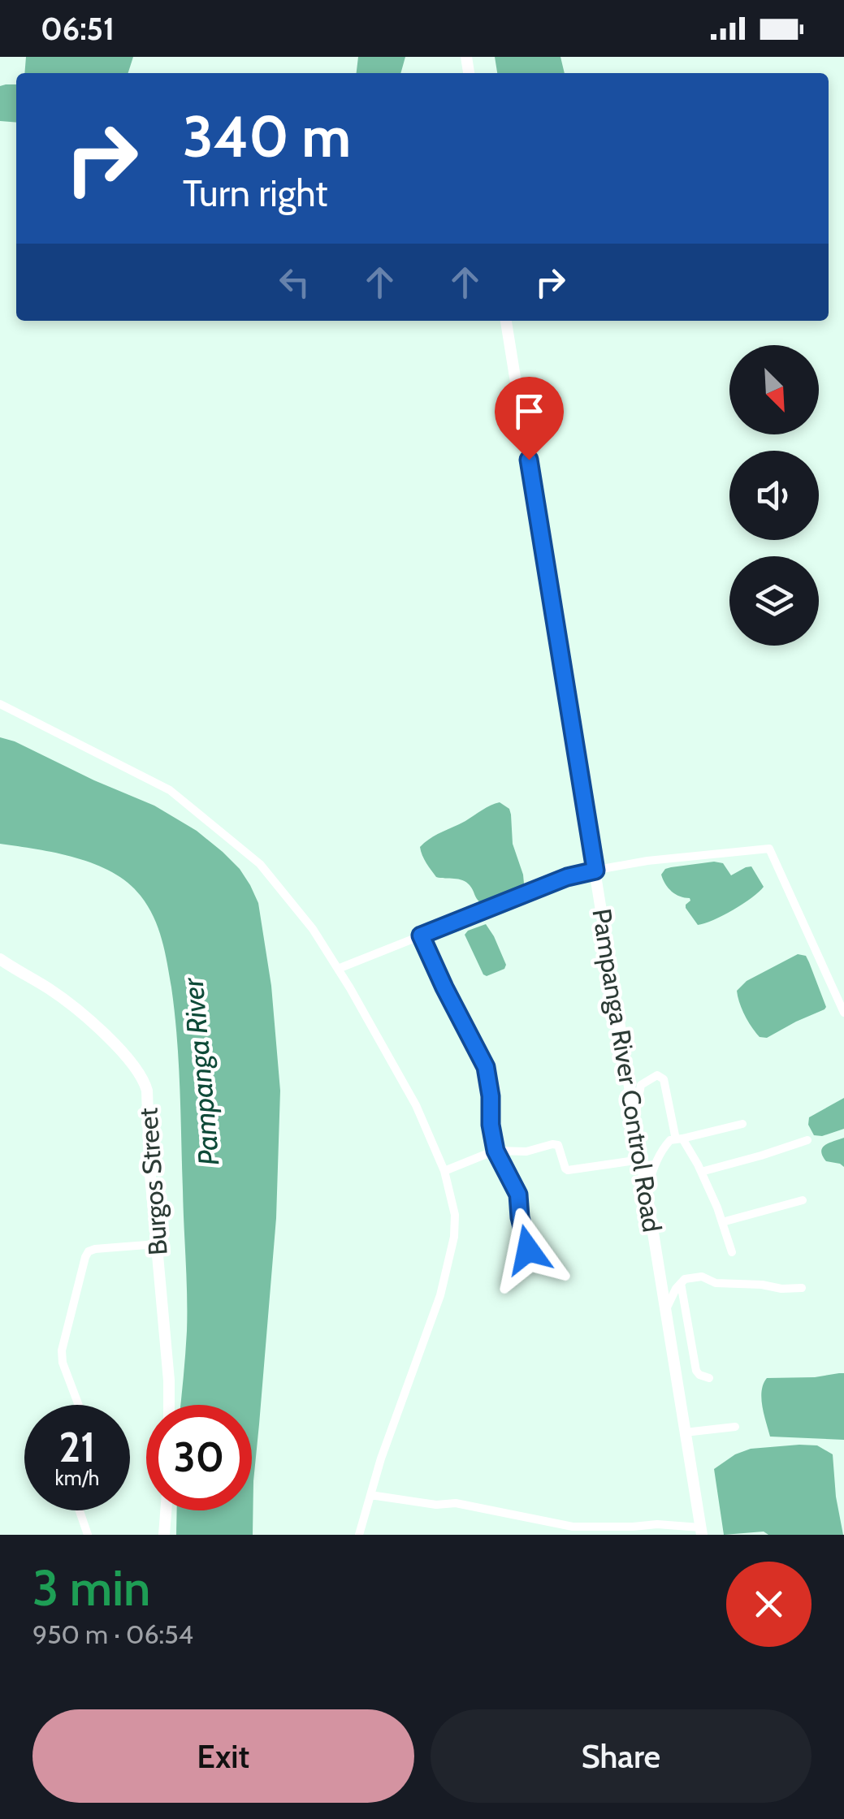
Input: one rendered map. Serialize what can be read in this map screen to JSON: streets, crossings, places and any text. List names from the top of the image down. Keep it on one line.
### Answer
{"streets":{"main road":["Pampanga River Control Road","Burgos Street"]},"water":["Pampanga River"],"north":"bottom right","page":{"status":"06:51","turn":["340 m","Turn right"],"speed":"21 km/h","limit":"30","heading":["3 min","950 m · 06:54"],"buttons":["Exit","Share"]}}
